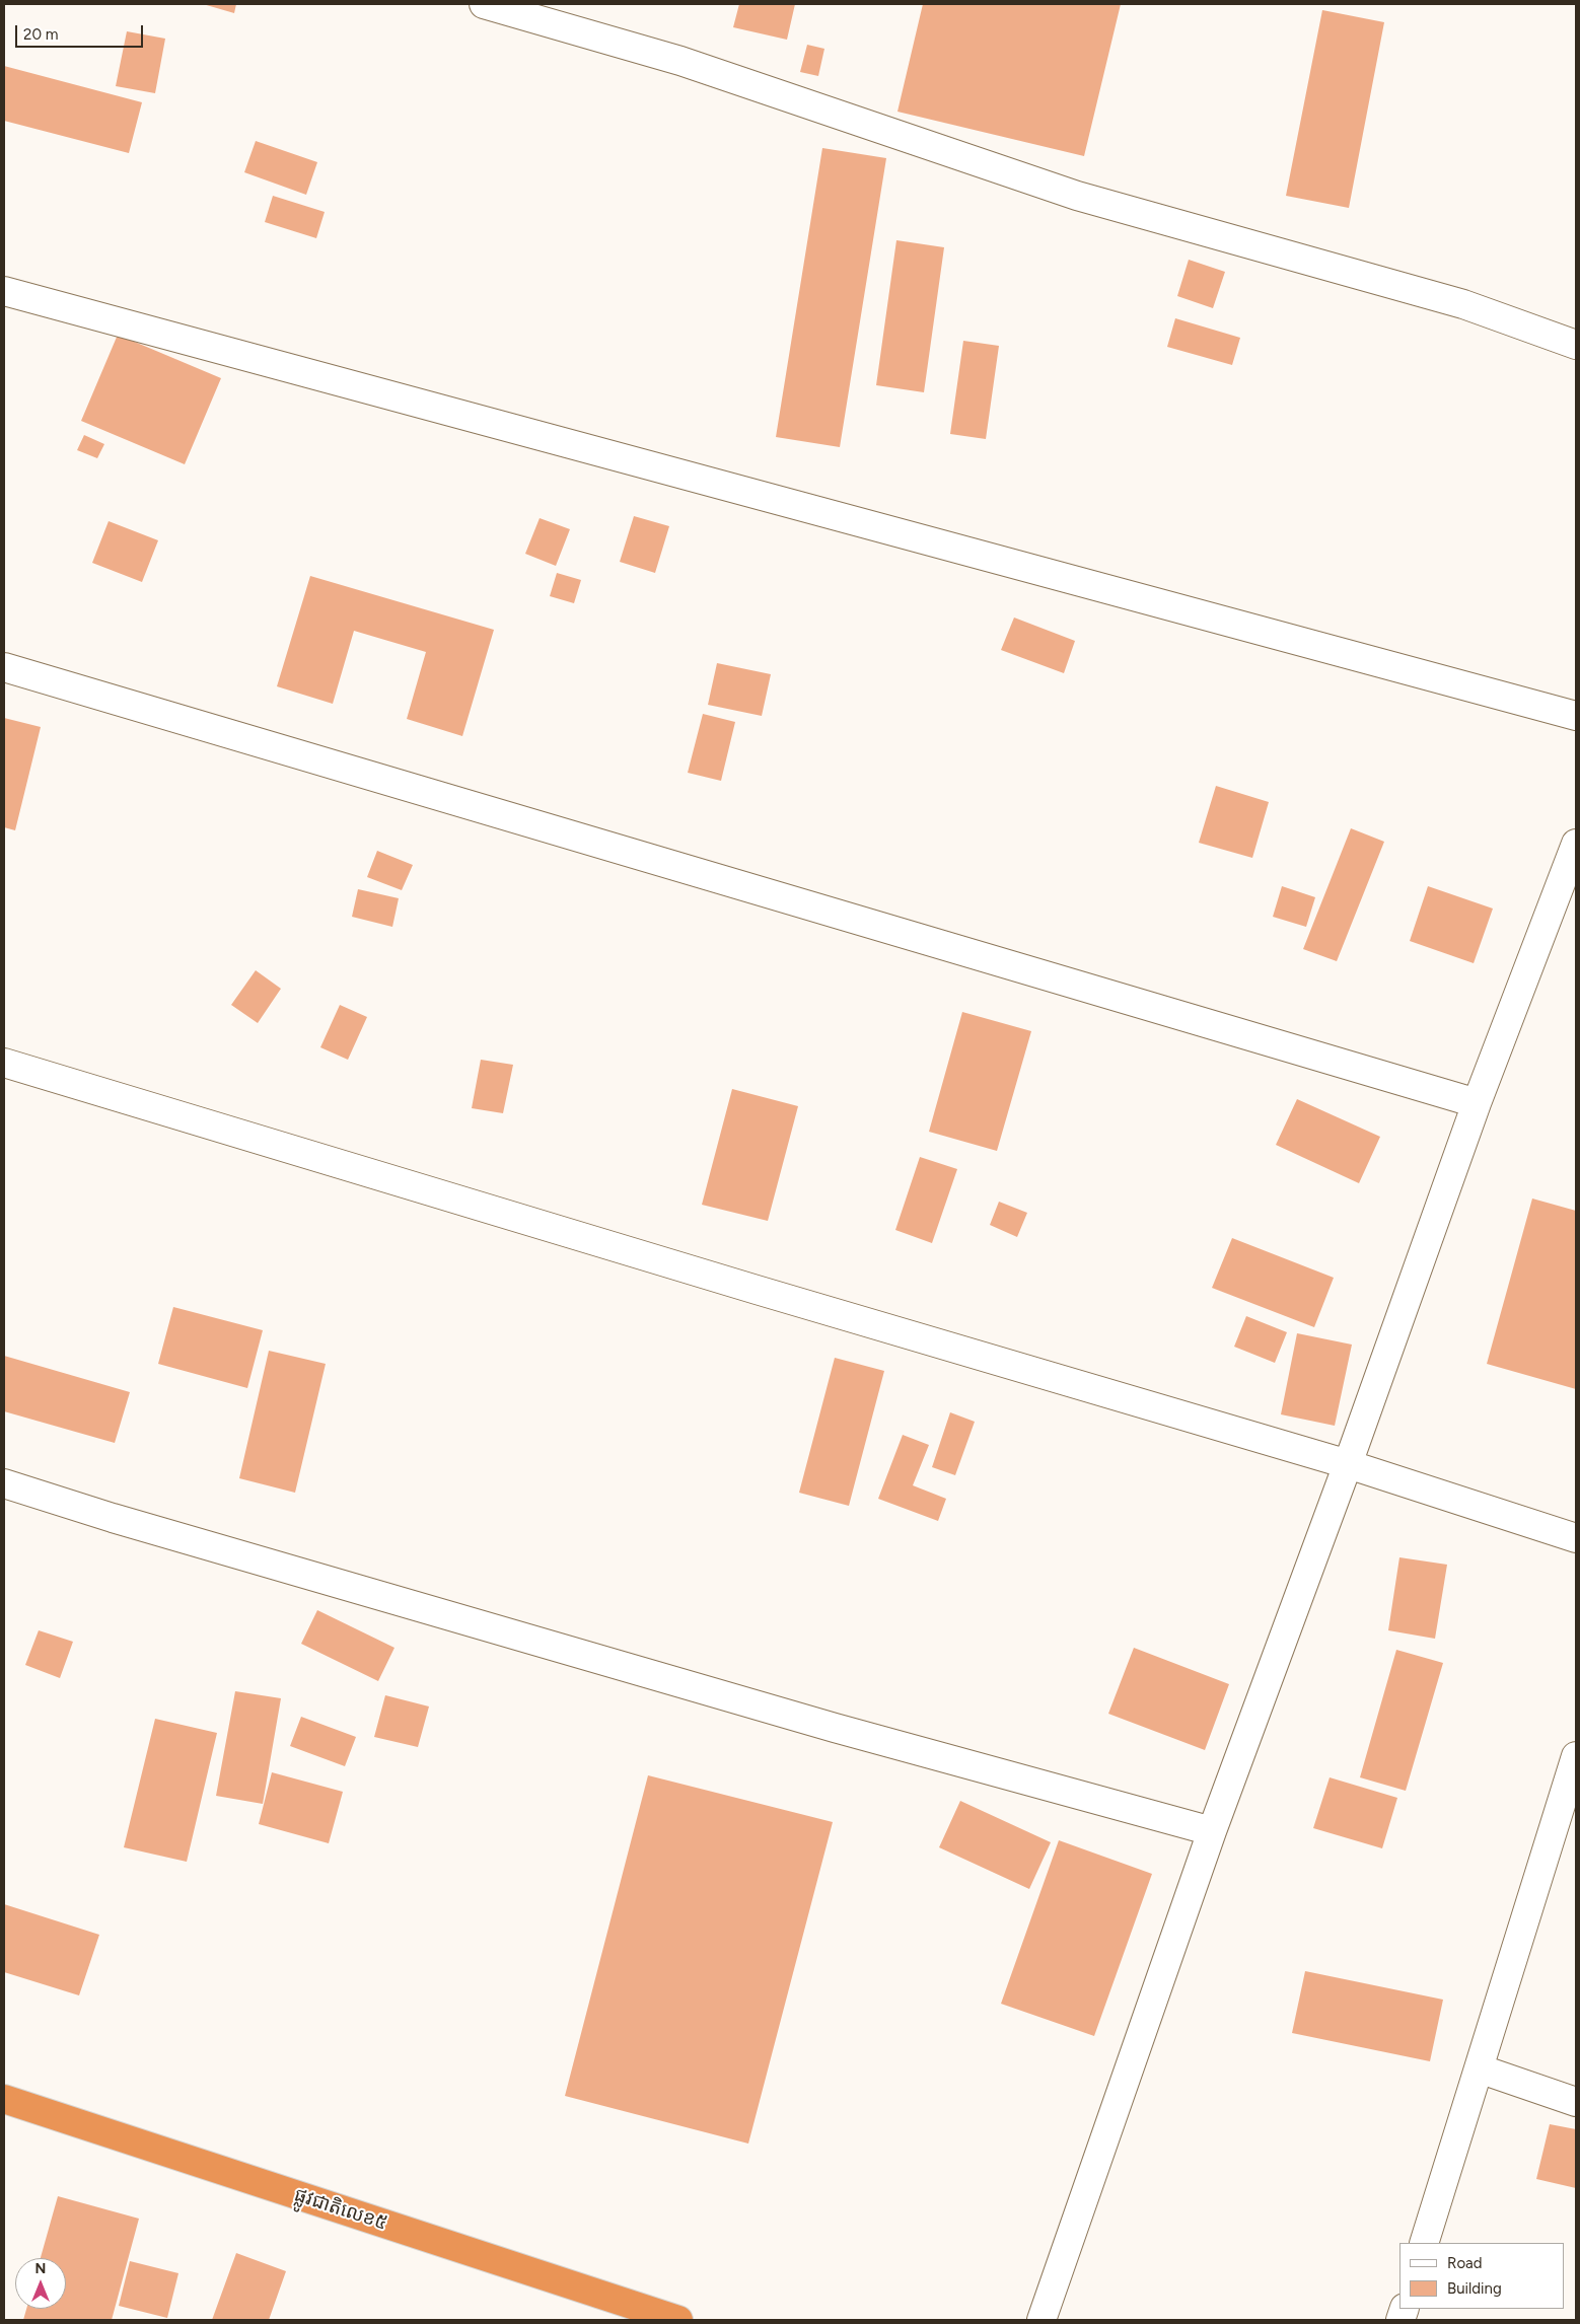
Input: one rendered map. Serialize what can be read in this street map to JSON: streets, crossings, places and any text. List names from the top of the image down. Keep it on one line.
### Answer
{"streets":{"highway":["ផ្លូវជាតិលេខ៥"]},"legend":["Road","Building"],"scale_bar":"20 m","north":"top"}
